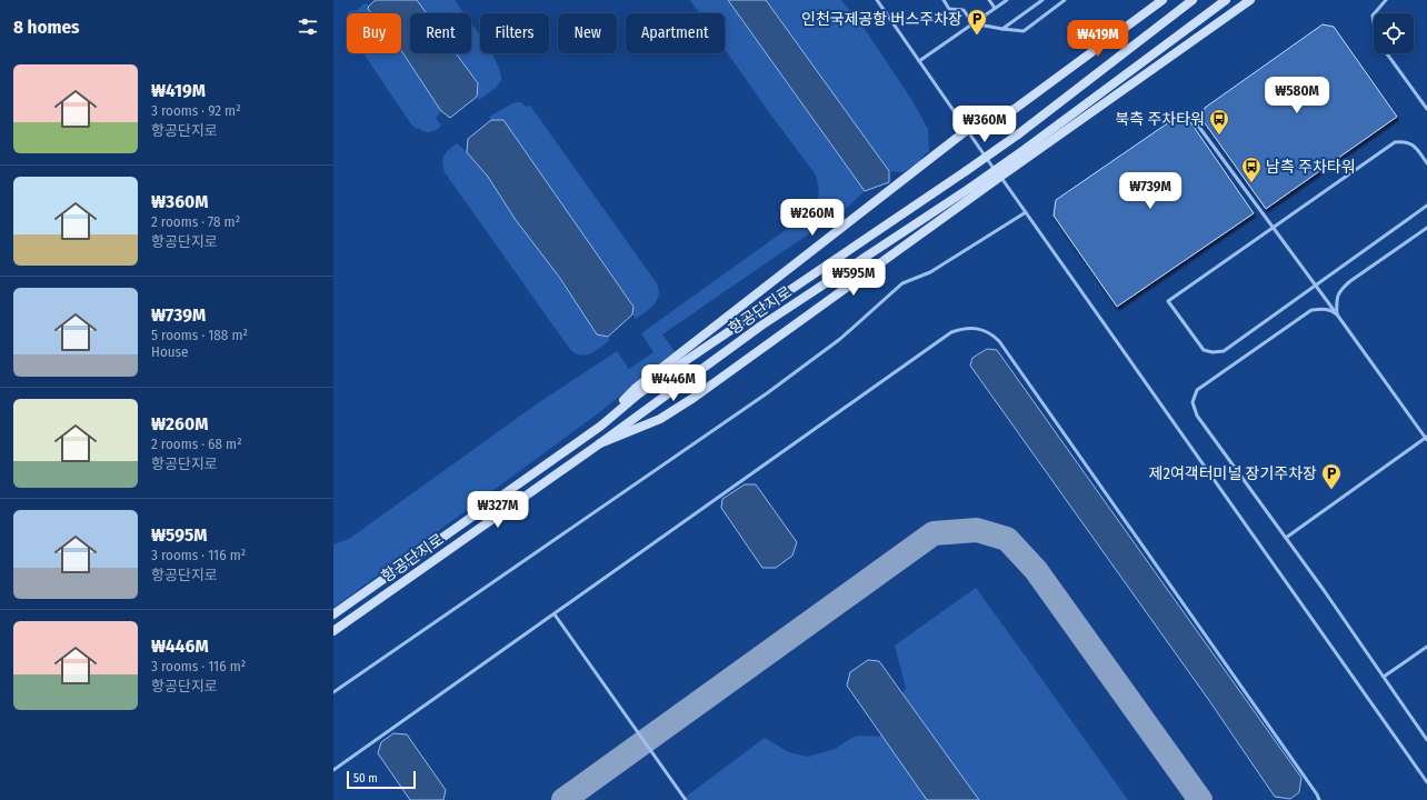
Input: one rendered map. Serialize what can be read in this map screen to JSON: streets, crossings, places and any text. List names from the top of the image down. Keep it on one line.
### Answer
{"streets":{"street":["항공단지로"]},"places":{"parking":["인천국제공항 버스주차장","제2여객터미널 장기주차장"],"bus stop":["북측 주차타워","남측 주차타워"]},"scale_bar":"50 m","page":{"heading":"8 homes","chip":["Buy","Rent","Filters","New","Apartment"],"price":["₩419M","₩580M","₩360M","₩739M","₩260M","₩595M","₩446M","₩327M"],"list":[{"name":"₩419M","note":"3 rooms · 92 m² · 항공단지로"},{"name":"₩360M","note":"2 rooms · 78 m² · 항공단지로"},{"name":"₩739M","note":"5 rooms · 188 m² · House"},{"name":"₩260M","note":"2 rooms · 68 m² · 항공단지로"},{"name":"₩595M","note":"3 rooms · 116 m² · 항공단지로"},{"name":"₩446M","note":"3 rooms · 116 m² · 항공단지로"}],"scale":"50 m"}}
